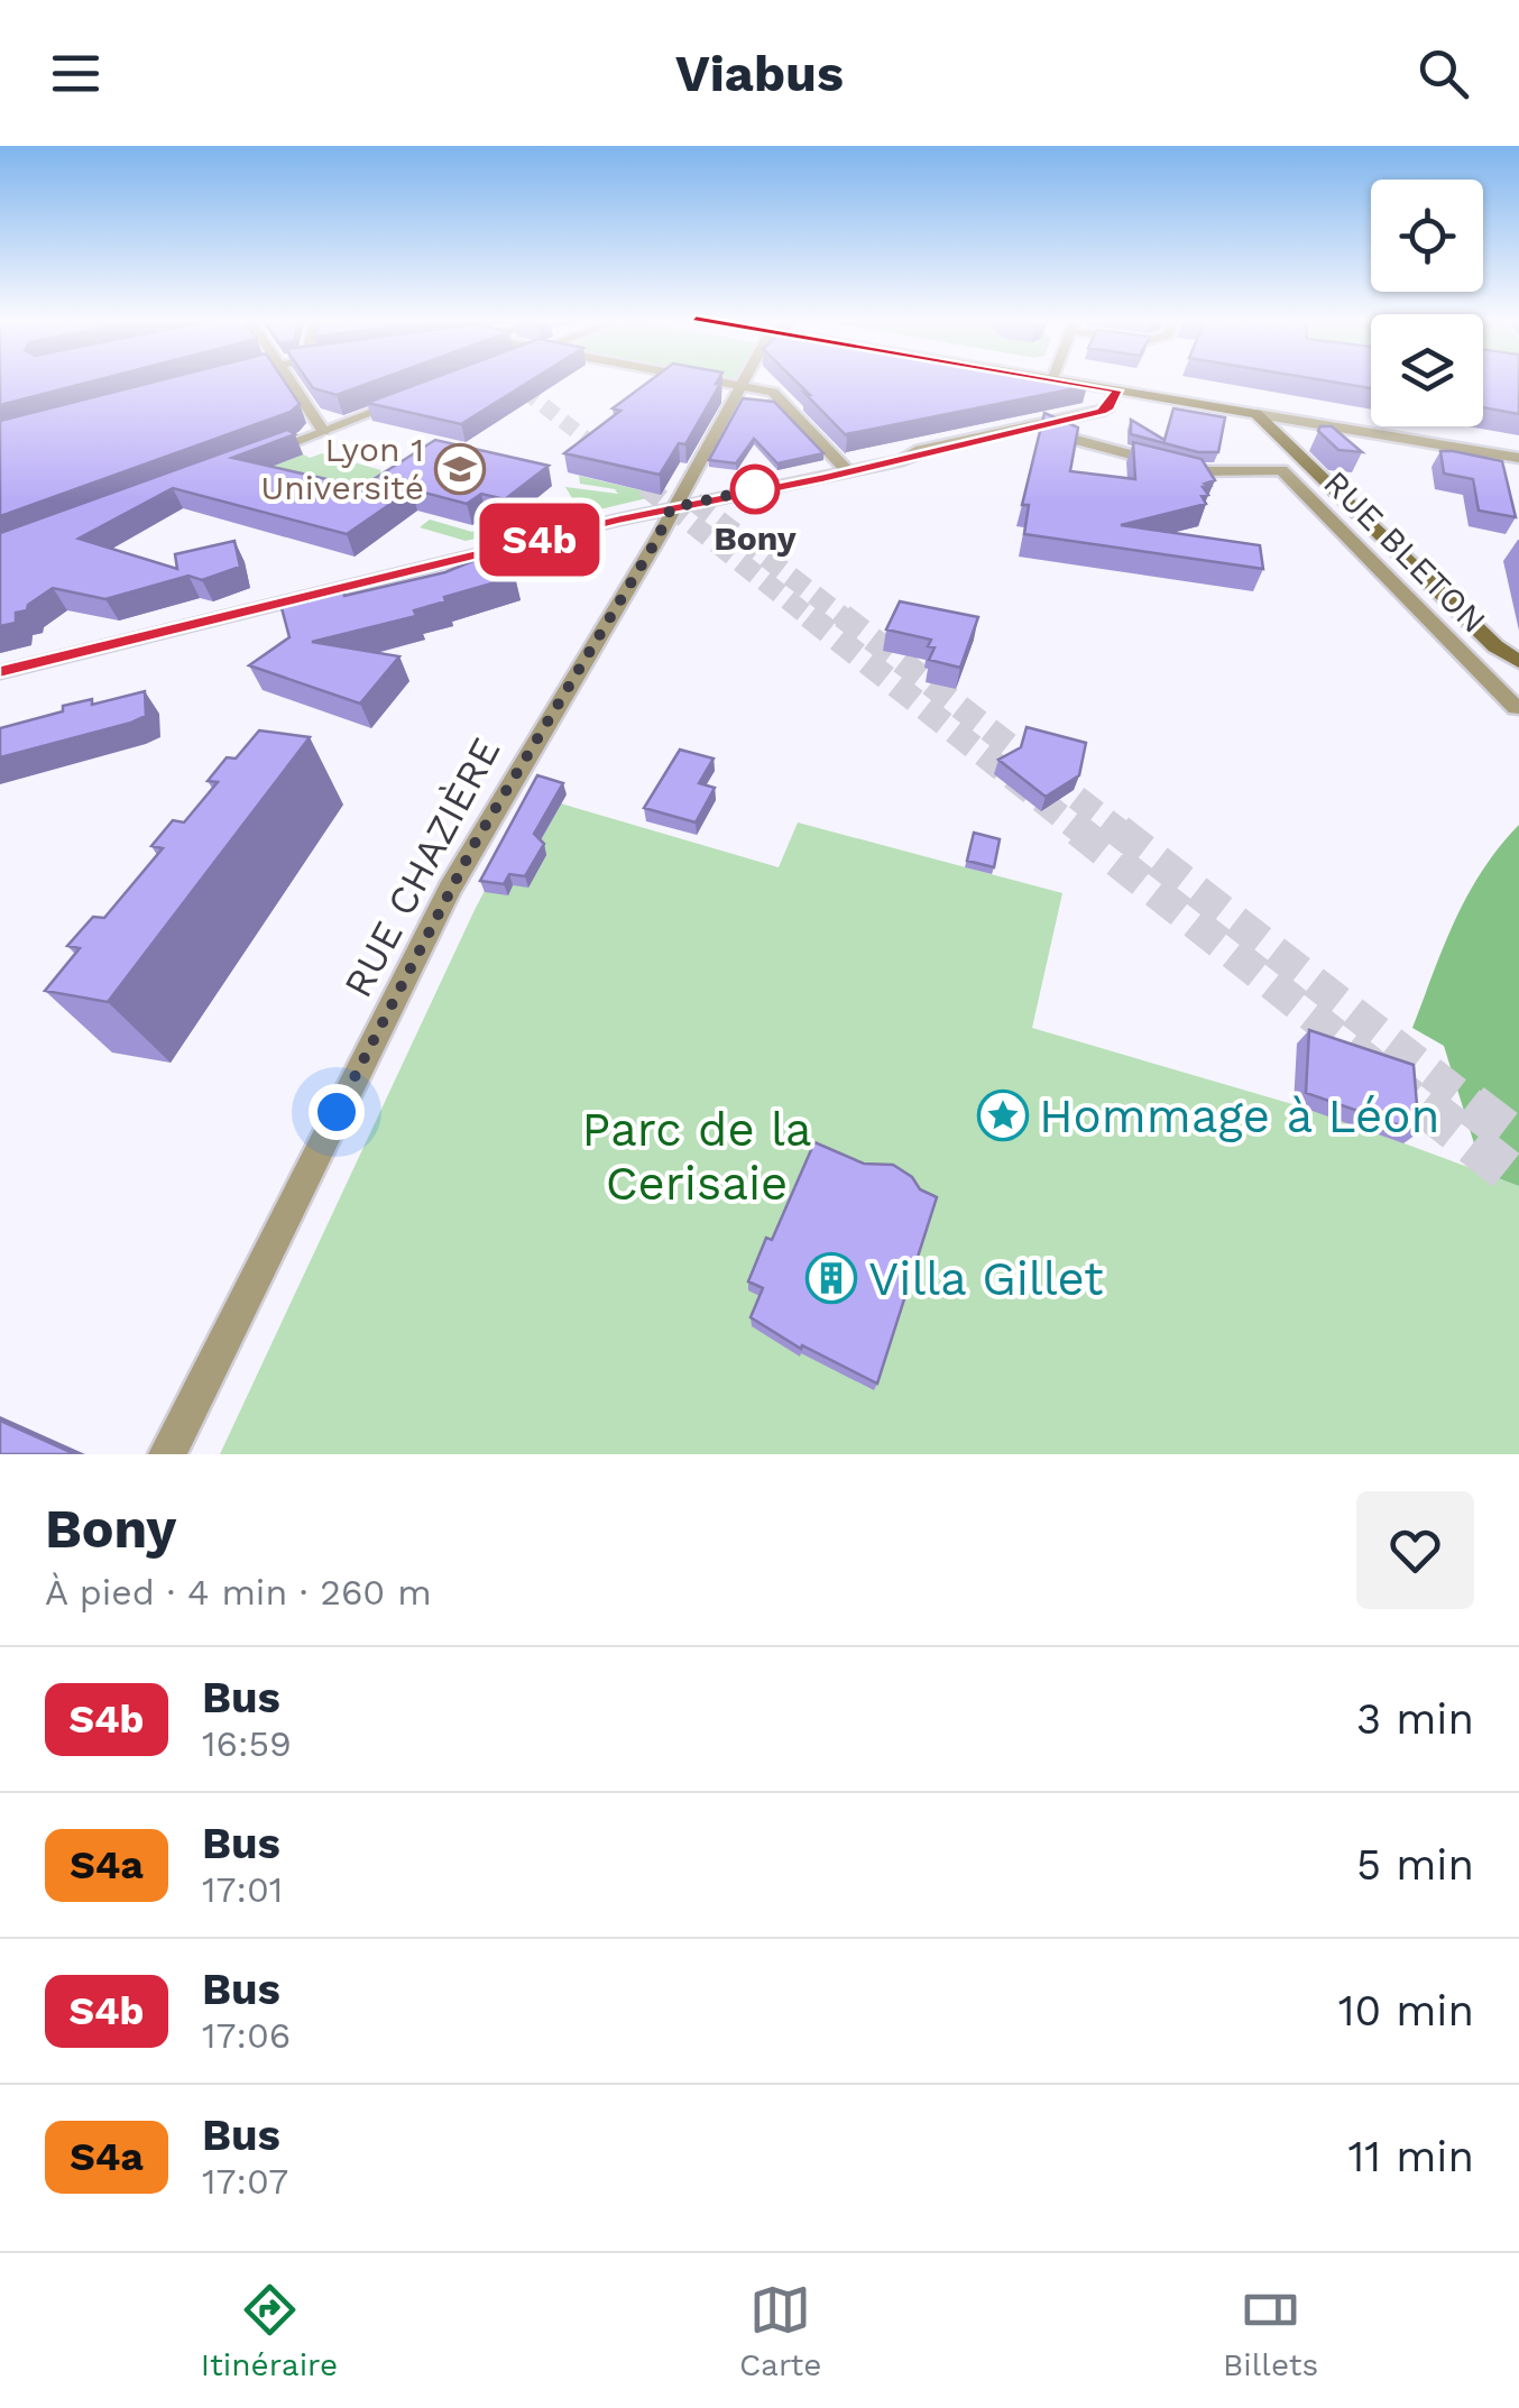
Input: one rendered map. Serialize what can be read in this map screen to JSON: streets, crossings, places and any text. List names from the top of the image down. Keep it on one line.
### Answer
{"streets":{"street":["RUE BLETON","RUE CHAZIÈRE"]},"parks":["Parc de la Cerisaie"],"places":{"school or university":["Lyon 1 Université"],"other":["Bony"],"place":["Hommage à Léon"],"building":["Villa Gillet"]},"lines":["bus line S4b"],"page":{"header":"Viabus","on_map":"S4b","heading":["Bony","À pied · 4 min · 260 m"],"list":[{"mark":"S4b","name":"Bus","note":"16:59","value":"3 min"},{"mark":"S4a","name":"Bus","note":"17:01","value":"5 min"},{"mark":"S4b","name":"Bus","note":"17:06","value":"10 min"},{"mark":"S4a","name":"Bus","note":"17:07","value":"11 min"}],"tabs":["Itinéraire","Carte","Billets"]}}
